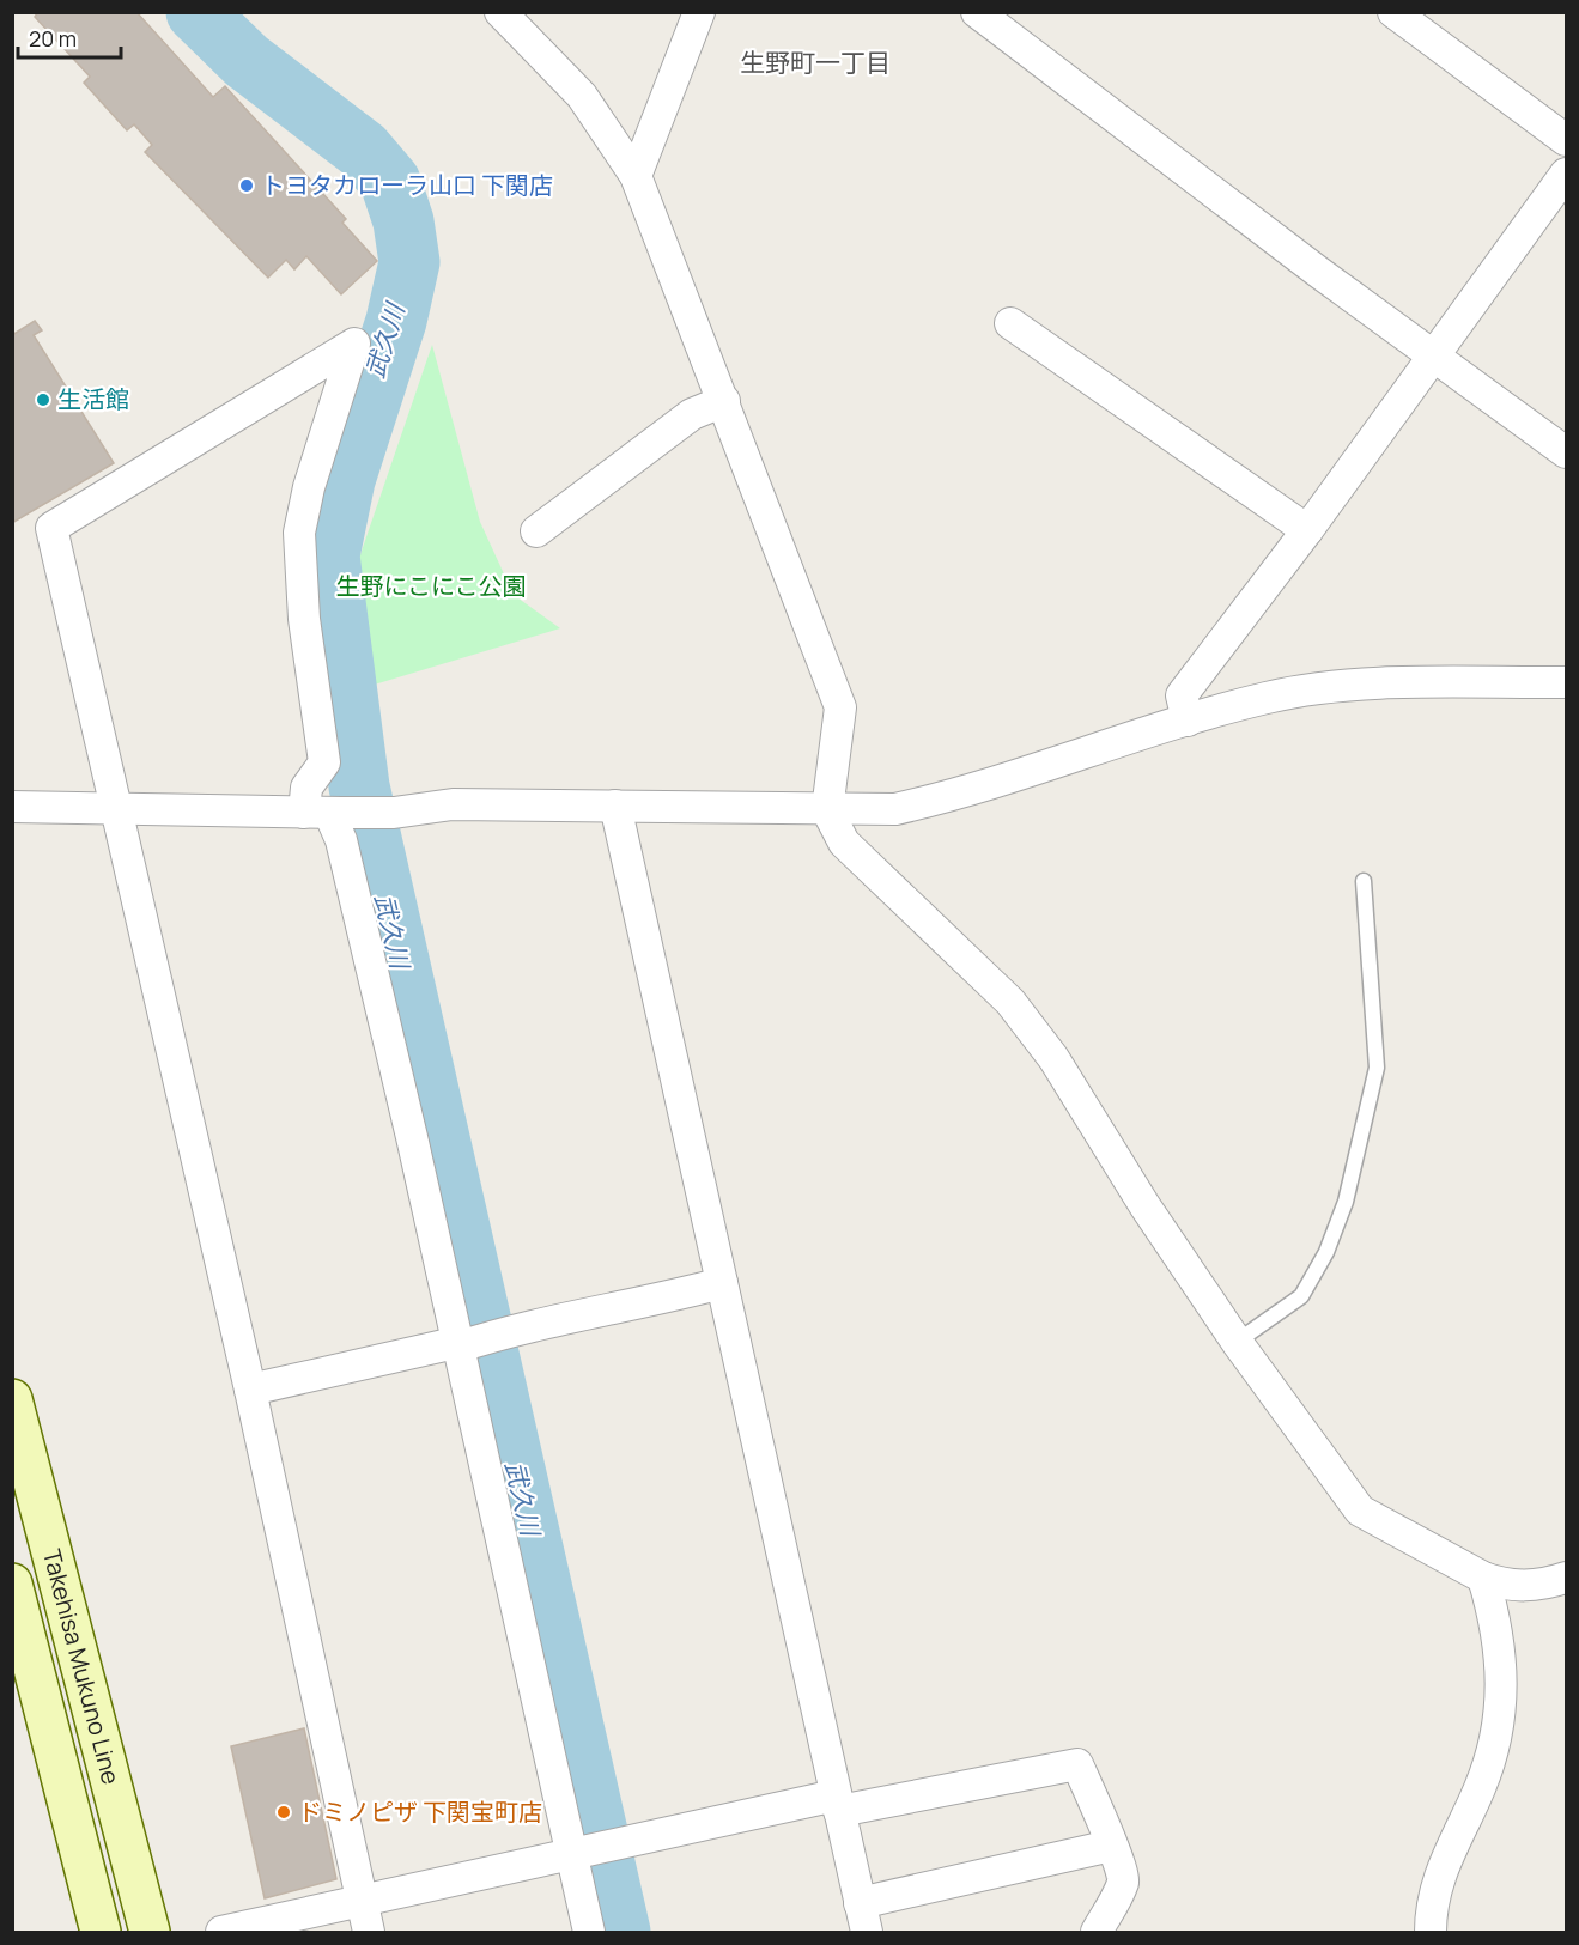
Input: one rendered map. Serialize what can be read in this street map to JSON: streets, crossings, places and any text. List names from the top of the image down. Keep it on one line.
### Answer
{"streets":{"main road":["Takehisa Mukuno Line"]},"districts":["生野町一丁目"],"water":["武久川"],"parks":["生野にこにこ公園"],"places":["トヨタカローラ山口 下関店","生活館","ドミノピザ 下関宝町店"],"scale_bar":"20 m"}
